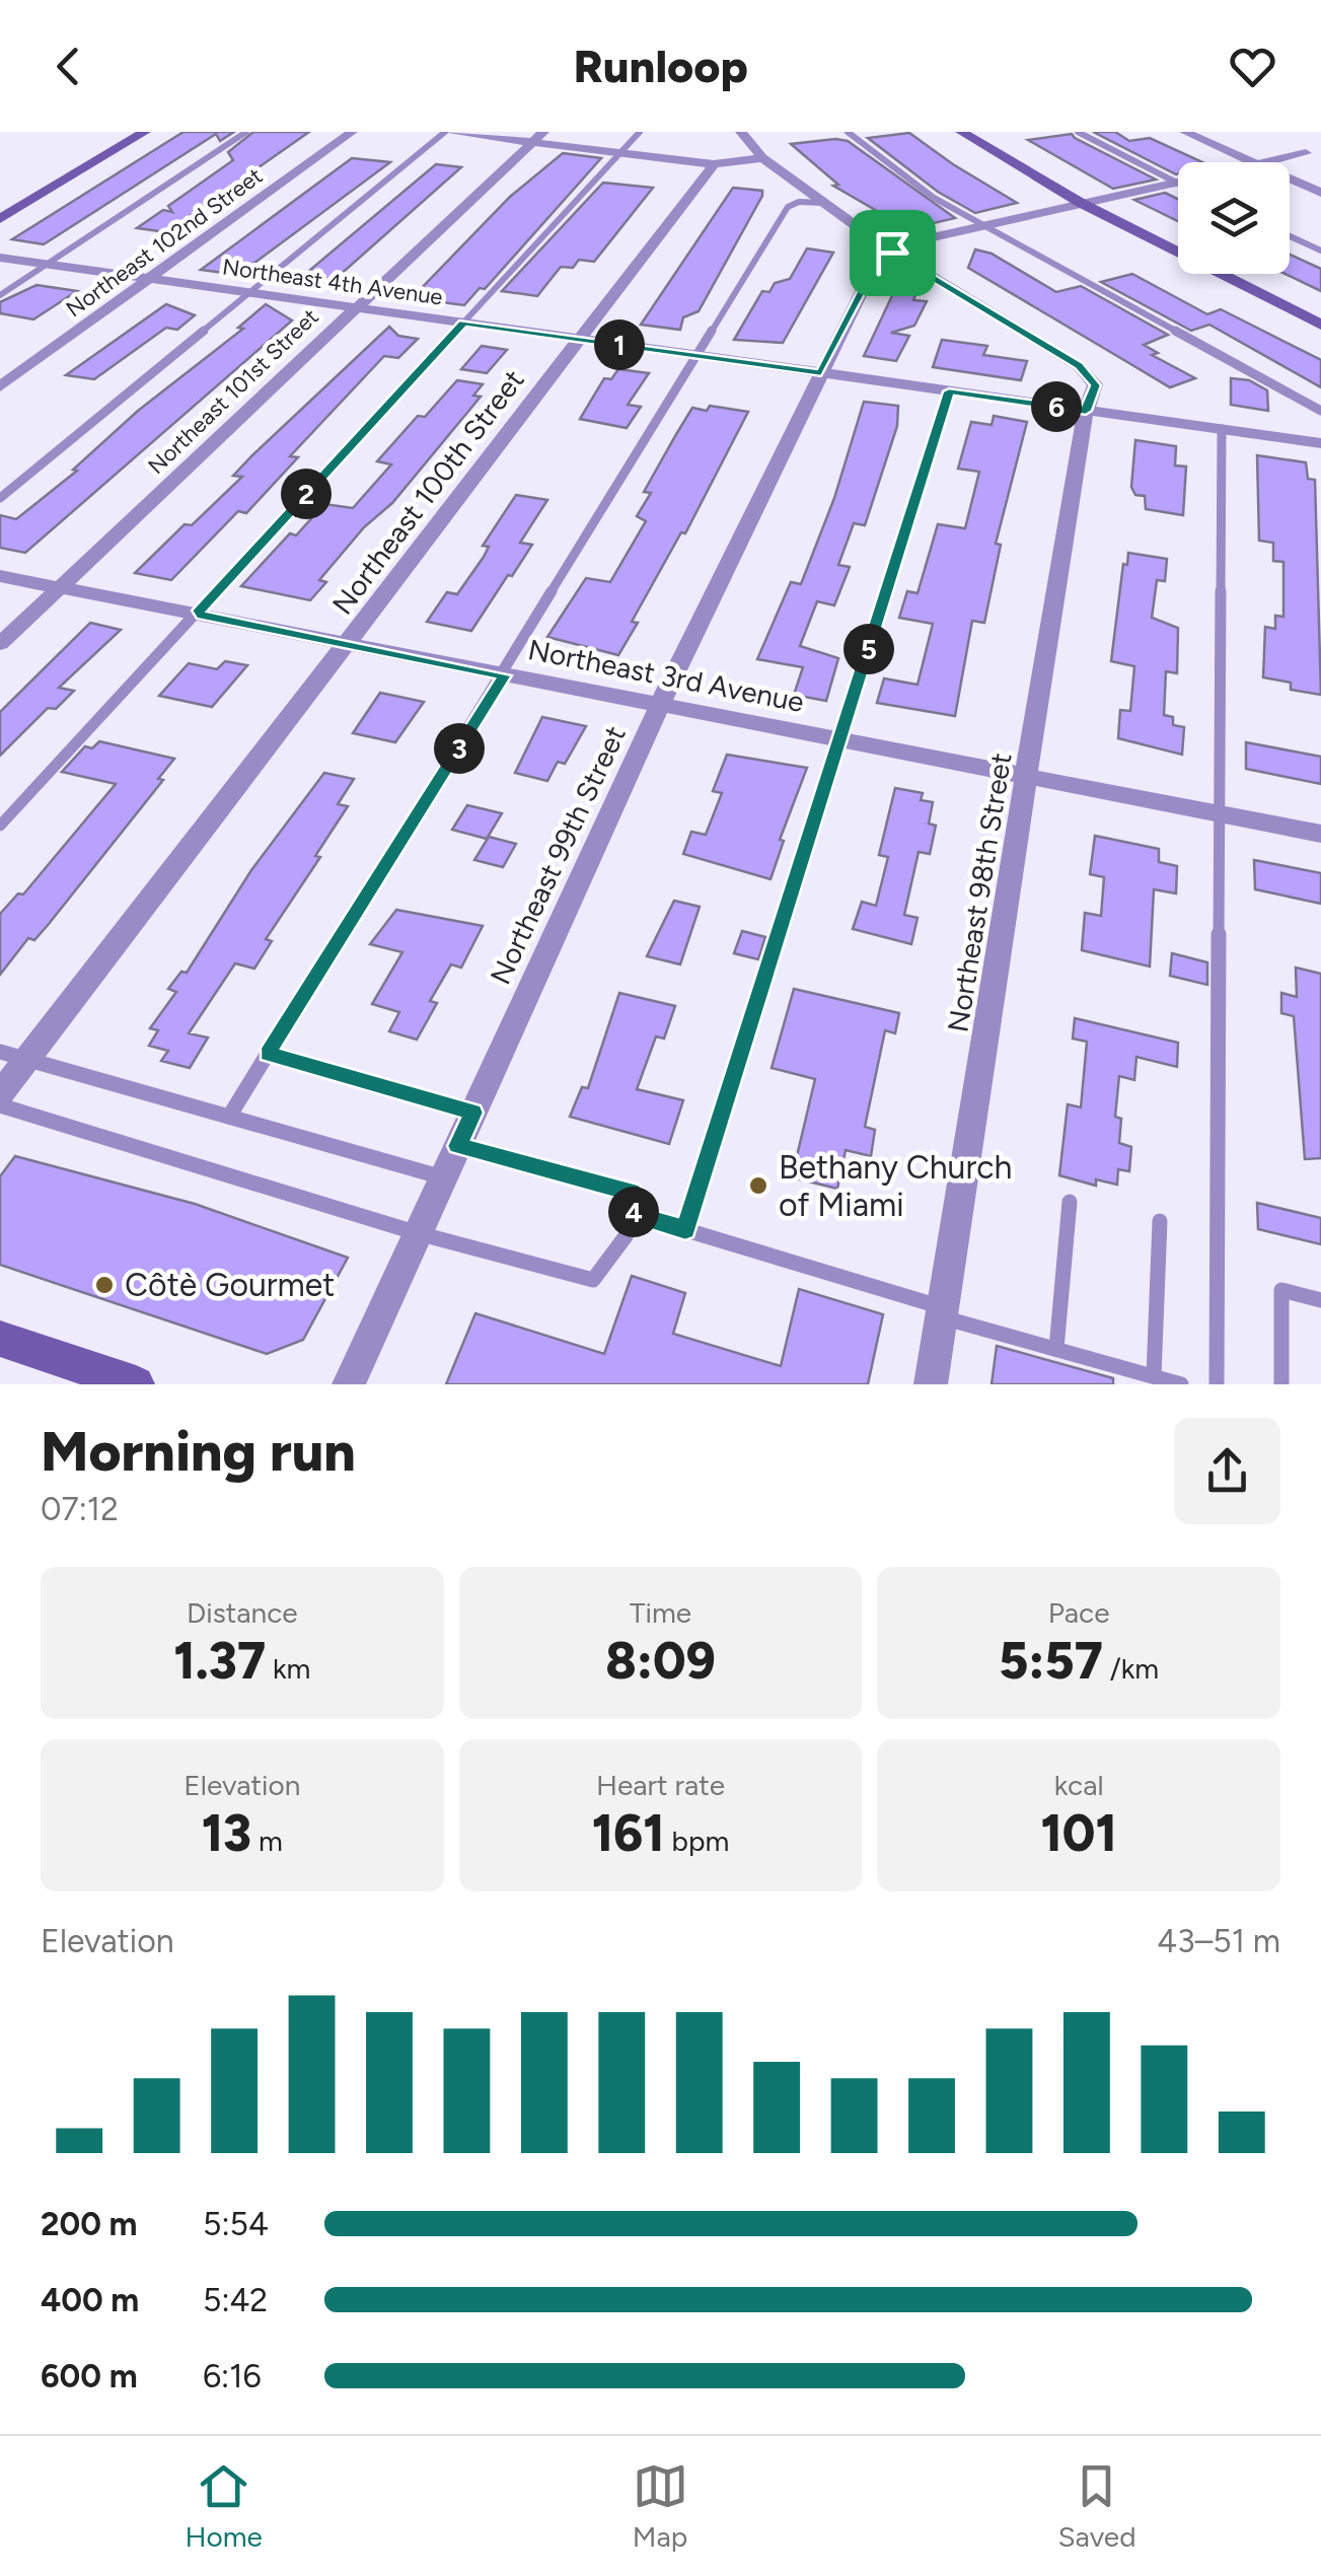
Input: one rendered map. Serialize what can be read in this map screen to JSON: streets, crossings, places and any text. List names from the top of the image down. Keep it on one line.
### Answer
{"streets":{"street":["Northeast 102nd Street","Northeast 4th Avenue","Northeast 101st Street","Northeast 100th Street","Northeast 3rd Avenue","Northeast 99th Street","Northeast 98th Street"]},"crossings":[["Northeast 102nd Street","Northeast 4th Avenue"],["Northeast 4th Avenue","Northeast 101st Street"],["Northeast 4th Avenue","Northeast 100th Street"],["Northeast 4th Avenue","Northeast 99th Street"],["Northeast 4th Avenue","Northeast 98th Street"],["Northeast 101st Street","Northeast 3rd Avenue"],["Northeast 100th Street","Northeast 3rd Avenue"],["Northeast 3rd Avenue","Northeast 99th Street"],["Northeast 3rd Avenue","Northeast 98th Street"],["Northeast 99th Street","Northeast 98th Street"]],"places":["Bethany Church of Miami","Côtè Gourmet"],"page":{"header":"Runloop","pins":["1","6","2","5","3","4"],"heading":["Morning run","07:12"],"stats":[["Distance","1.37 km"],["Time","8:09"],["Pace","5:57 /km"],["Elevation","13 m"],["Heart rate","161 bpm"],["kcal","101"]],"chart":["Elevation","43–51 m"],"list":[{"name":"200 m","note":"5:54"},{"name":"400 m","note":"5:42"},{"name":"600 m","note":"6:16"}],"tabs":["Home","Map","Saved"]}}
